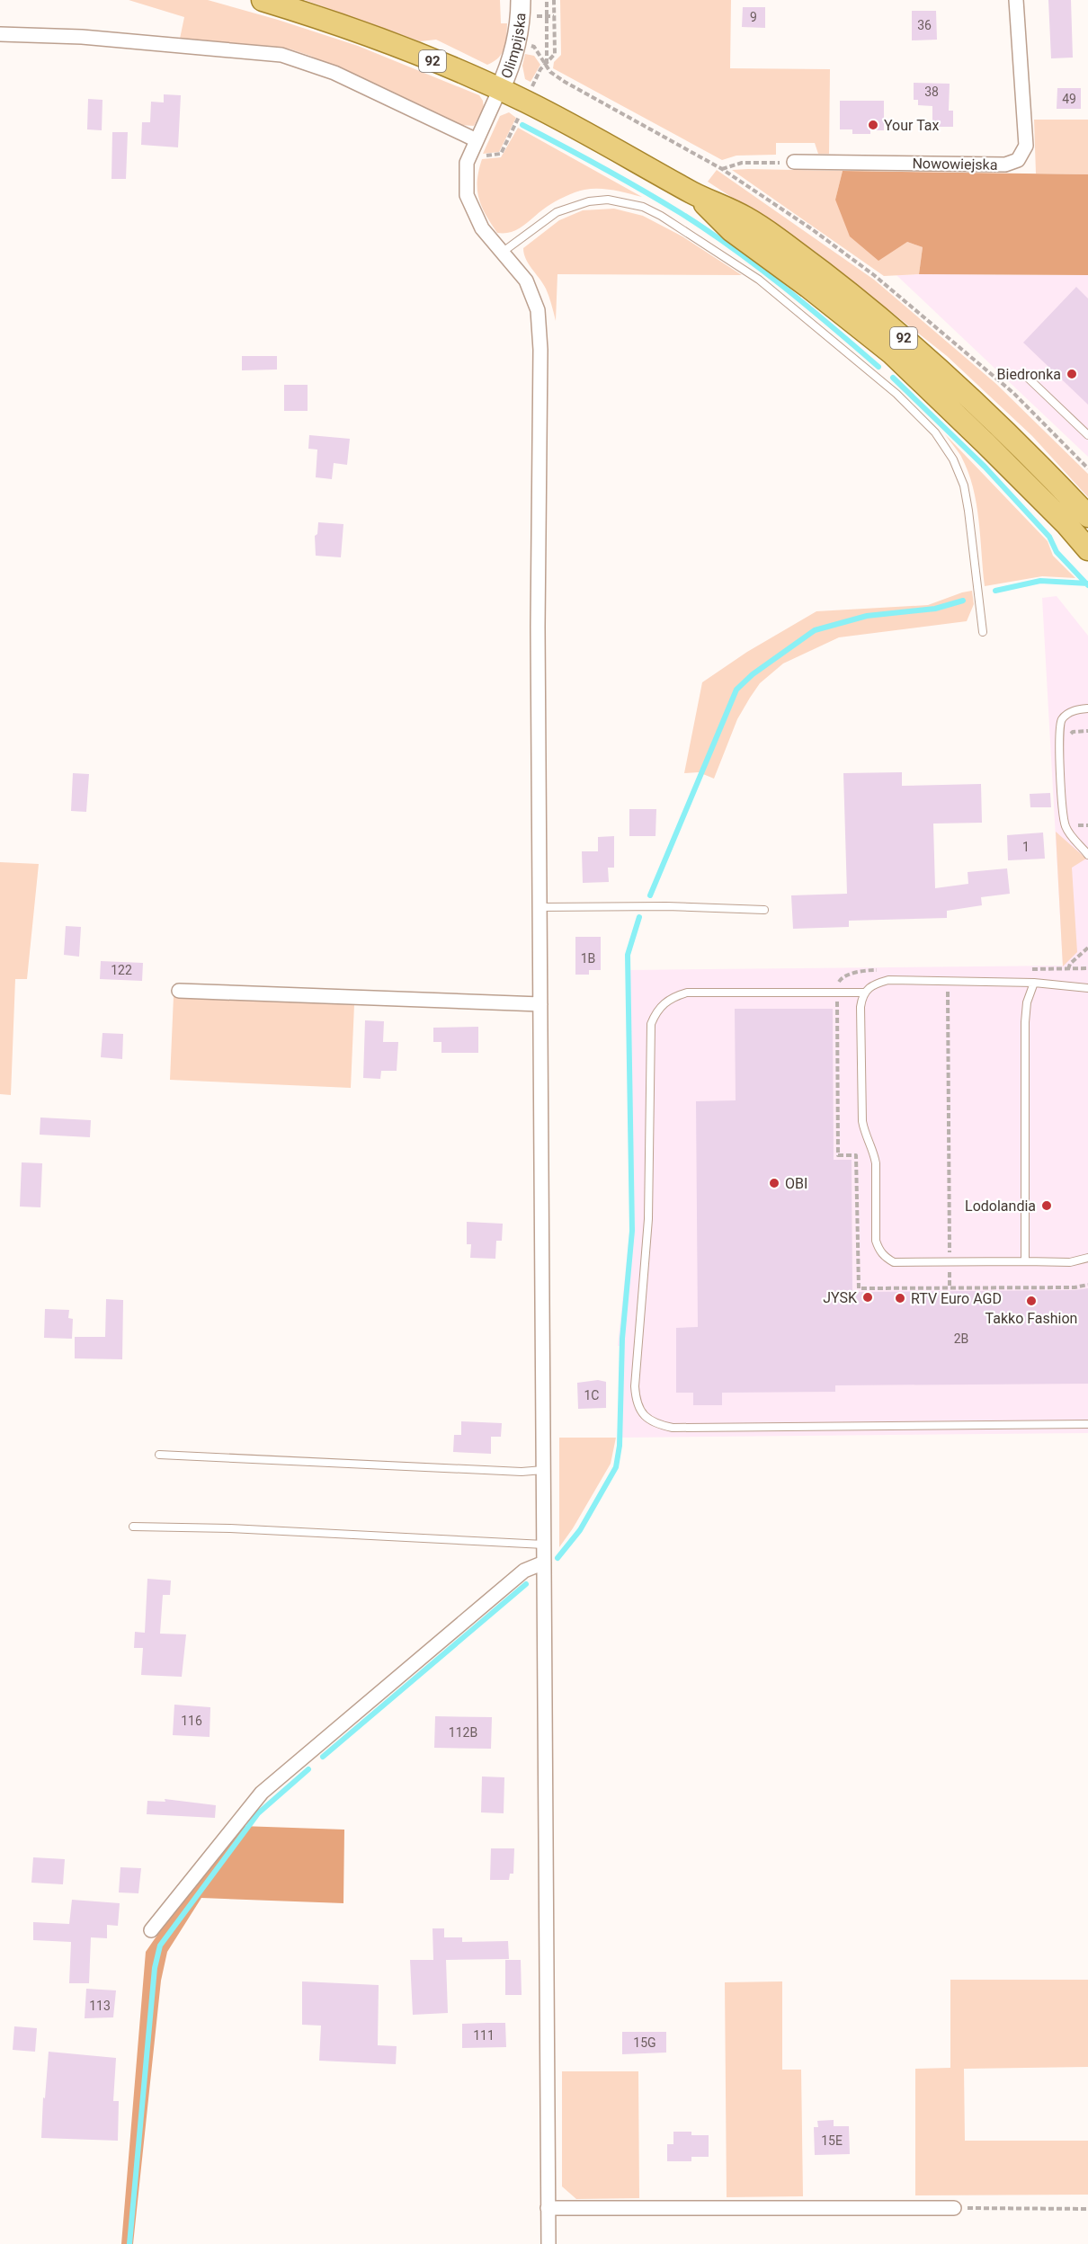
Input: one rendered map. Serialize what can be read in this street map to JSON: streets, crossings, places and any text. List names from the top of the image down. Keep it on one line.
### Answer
{"streets":{"main road":["92"],"street":["Olimpijska","Nowowiejska"]},"crossings":[["Olimpijska","92"]],"places":["Your Tax","Biedronka","OBI","Lodolandia","JYSK","RTV Euro AGD","Takko Fashion"],"house_numbers":["9","36","38","49","1","1B","122","2B","1C","116","112B","113","111","15G","15E"]}
